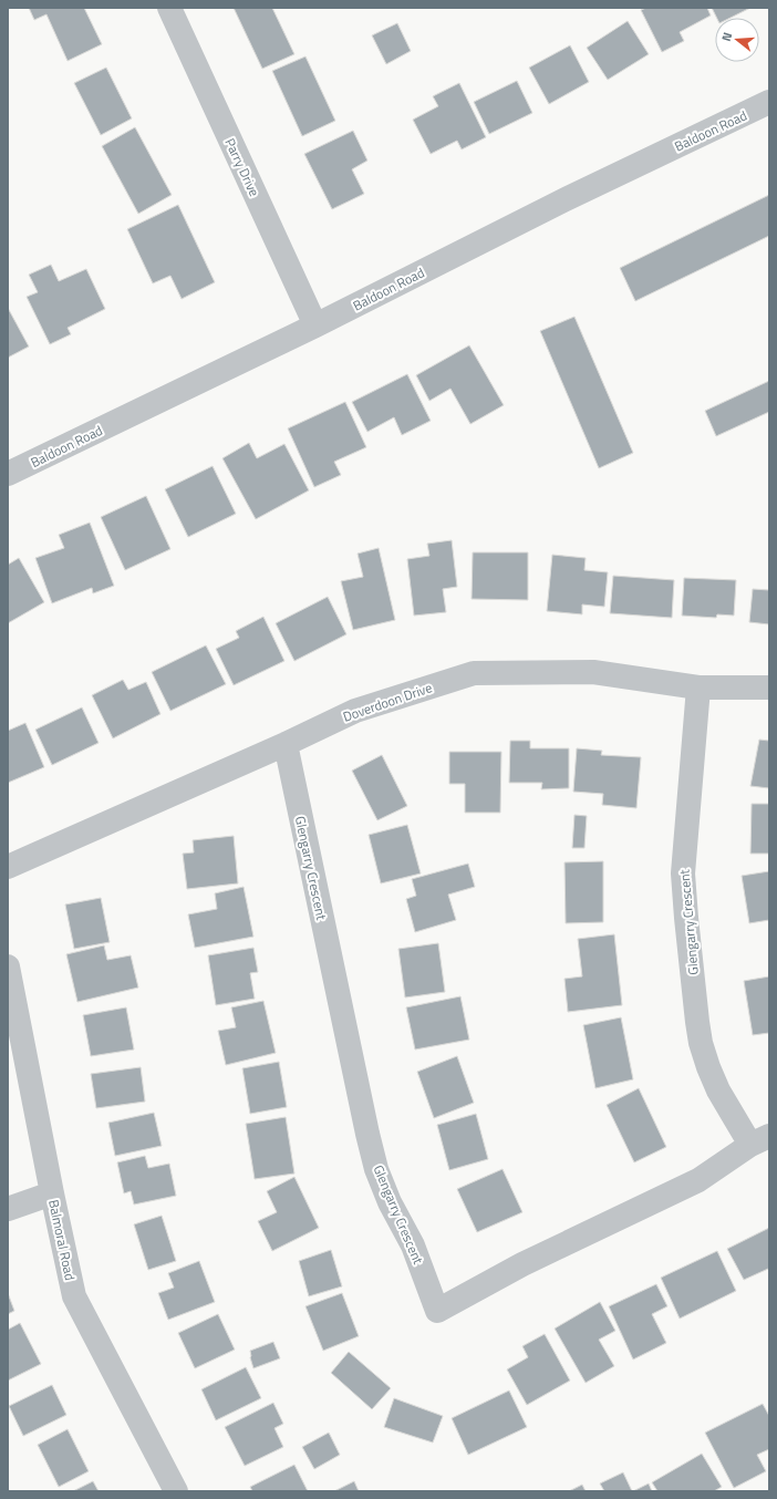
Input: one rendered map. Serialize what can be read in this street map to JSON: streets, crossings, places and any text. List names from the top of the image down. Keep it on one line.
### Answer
{"streets":{"street":["Baldoon Road","Parry Drive","Doverdoon Drive","Glengarry Crescent","Balmoral Road"]},"crossings":[["Baldoon Road","Parry Drive"],["Doverdoon Drive","Glengarry Crescent"]],"north":"left"}
